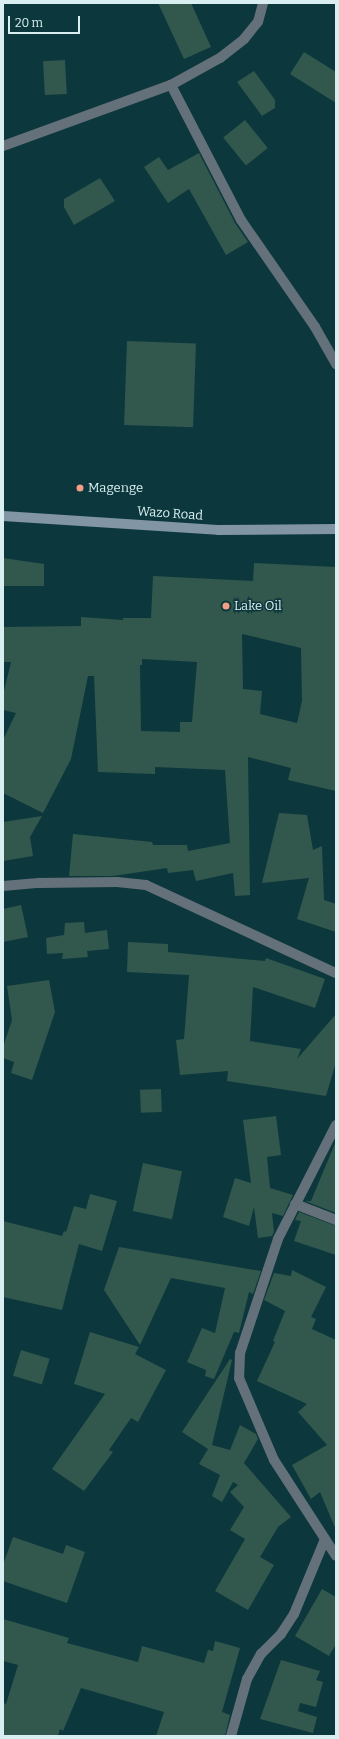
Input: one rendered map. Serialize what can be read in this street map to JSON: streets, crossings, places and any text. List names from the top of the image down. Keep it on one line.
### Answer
{"streets":{"main road":["Wazo Road"]},"places":["Magenge","Lake Oil"],"scale_bar":"20 m"}
